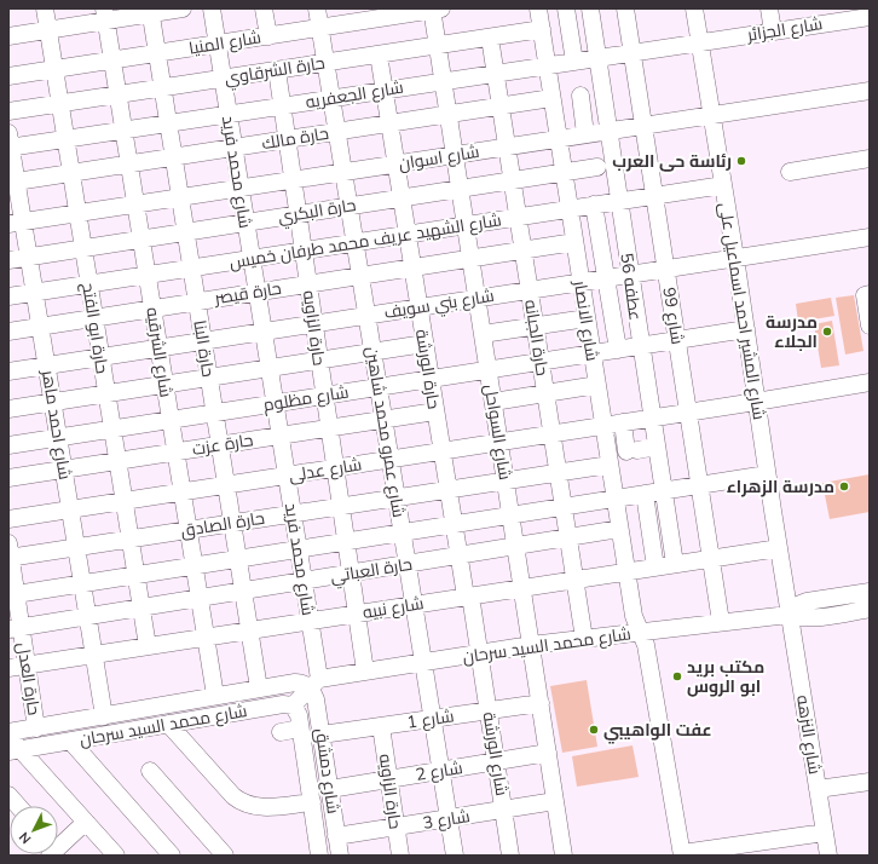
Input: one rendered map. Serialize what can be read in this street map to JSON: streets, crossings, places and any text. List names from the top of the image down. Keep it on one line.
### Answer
{"streets":{"street":["شارع الجزائر","شارع المنيا","حارة الشرقاوي","شارع الجعفريه","حارة مالك","شارع اسوان","شارع محمد فريد","حارة البكري","شارع الشهيد عريف محمد طرفان خميس","عطفه 56","حارة قيصر","شارع بني سويف","شارع المشير احمد اسماعيل على","شارع 99","شارع الانصار","حارة ابو الفتح","حارة الزاويه","حارة الجبانه","حارة البنا","شارع الشرقيه","حارة الورشة","شارع مظلوم","شارع احمد ماهر","شارع عمرو محمد شاهين","شارع السواحل","حارة عزت","شارع عدلى","حارة الصادق","حارة العباتي","شارع نبيه","شارع محمد السيد سرحان","حارة العدل","شارع 1","شارع النزهه","شارع الورشة","شارع دمشق","شارع 2","شارع 3"]},"crossings":[["شارع الجزائر","شارع الجعفريه"],["شارع الجزائر","شارع المشير احمد اسماعيل على"],["شارع المنيا","شارع محمد فريد"],["شارع المنيا","حارة ابو الفتح"],["شارع المنيا","حارة البنا"],["شارع المنيا","شارع الشرقيه"],["شارع المنيا","شارع عمرو محمد شاهين"],["شارع المنيا","شارع السواحل"],["حارة الشرقاوي","شارع محمد فريد"],["حارة الشرقاوي","شارع الانصار"],["حارة الشرقاوي","حارة ابو الفتح"],["حارة الشرقاوي","حارة الزاويه"],["حارة الشرقاوي","حارة الجبانه"],["حارة الشرقاوي","حارة البنا"],["حارة الشرقاوي","شارع الشرقيه"],["حارة الشرقاوي","حارة الورشة"],["حارة الشرقاوي","شارع عمرو محمد شاهين"],["حارة الشرقاوي","شارع السواحل"],["شارع الجعفريه","شارع محمد فريد"],["شارع الجعفريه","عطفه 56"],["شارع الجعفريه","شارع المشير احمد اسماعيل على"],["شارع الجعفريه","شارع 99"],["شارع الجعفريه","شارع الانصار"],["شارع الجعفريه","حارة ابو الفتح"],["شارع الجعفريه","حارة الزاويه"],["شارع الجعفريه","حارة الجبانه"],["شارع الجعفريه","حارة البنا"],["شارع الجعفريه","شارع الشرقيه"],["شارع الجعفريه","حارة الورشة"],["شارع الجعفريه","شارع احمد ماهر"],["شارع الجعفريه","شارع عمرو محمد شاهين"],["شارع الجعفريه","شارع السواحل"],["حارة مالك","شارع محمد فريد"],["حارة مالك","شارع الانصار"],["حارة مالك","حارة ابو الفتح"],["حارة مالك","حارة الزاويه"],["حارة مالك","حارة الجبانه"],["حارة مالك","حارة البنا"],["حارة مالك","شارع الشرقيه"],["حارة مالك","حارة الورشة"],["حارة مالك","شارع احمد ماهر"],["حارة مالك","شارع عمرو محمد شاهين"],["حارة مالك","شارع السواحل"],["شارع اسوان","شارع محمد فريد"],["شارع اسوان","عطفه 56"],["شارع اسوان","شارع المشير احمد اسماعيل على"],["شارع اسوان","شارع 99"],["شارع اسوان","شارع الانصار"],["شارع اسوان","حارة ابو الفتح"],["شارع اسوان","حارة الزاويه"],["شارع اسوان","حارة الجبانه"],["شارع اسوان","حارة البنا"],["شارع اسوان","شارع الشرقيه"],["شارع اسوان","حارة الورشة"],["شارع اسوان","شارع احمد ماهر"],["شارع اسوان","شارع عمرو محمد شاهين"],["شارع اسوان","شارع السواحل"],["شارع محمد فريد","حارة البكري"],["شارع محمد فريد","شارع الشهيد عريف محمد طرفان خميس"],["شارع محمد فريد","حارة قيصر"],["شارع محمد فريد","شارع بني سويف"],["شارع محمد فريد","شارع مظلوم"],["شارع محمد فريد","حارة عزت"],["شارع محمد فريد","شارع عدلى"],["شارع محمد فريد","حارة الصادق"],["شارع محمد فريد","حارة العباتي"],["شارع محمد فريد","شارع نبيه"],["شارع محمد فريد","شارع محمد السيد سرحان"],["شارع محمد فريد","شارع دمشق"],["حارة البكري","شارع الانصار"],["حارة البكري","حارة ابو الفتح"],["حارة البكري","حارة الزاويه"],["حارة البكري","حارة الجبانه"],["حارة البكري","حارة البنا"],["حارة البكري","شارع الشرقيه"],["حارة البكري","حارة الورشة"],["حارة البكري","شارع احمد ماهر"],["حارة البكري","شارع عمرو محمد شاهين"],["حارة البكري","شارع السواحل"],["شارع الشهيد عريف محمد طرفان خميس","عطفه 56"],["شارع الشهيد عريف محمد طرفان خميس","شارع المشير احمد اسماعيل على"],["شارع الشهيد عريف محمد طرفان خميس","شارع 99"],["شارع الشهيد عريف محمد طرفان خميس","شارع الانصار"],["شارع الشهيد عريف محمد طرفان خميس","حارة ابو الفتح"],["شارع الشهيد عريف محمد طرفان خميس","حارة الزاويه"],["شارع الشهيد عريف محمد طرفان خميس","حارة الجبانه"],["شارع الشهيد عريف محمد طرفان خميس","حارة البنا"],["شارع الشهيد عريف محمد طرفان خميس","شارع الشرقيه"],["شارع الشهيد عريف محمد طرفان خميس","حارة الورشة"],["شارع الشهيد عريف محمد طرفان خميس","شارع احمد ماهر"],["شارع الشهيد عريف محمد طرفان خميس","شارع عمرو محمد شاهين"],["شارع الشهيد عريف محمد طرفان خميس","شارع السواحل"],["عطفه 56","شارع بني سويف"],["عطفه 56","شارع مظلوم"],["عطفه 56","شارع عدلى"],["عطفه 56","شارع نبيه"],["حارة قيصر","شارع الانصار"],["حارة قيصر","حارة ابو الفتح"],["حارة قيصر","حارة الزاويه"],["حارة قيصر","حارة الجبانه"],["حارة قيصر","حارة البنا"],["حارة قيصر","شارع الشرقيه"],["حارة قيصر","حارة الورشة"],["حارة قيصر","شارع احمد ماهر"],["حارة قيصر","شارع عمرو محمد شاهين"],["حارة قيصر","شارع السواحل"],["شارع بني سويف","شارع المشير احمد اسماعيل على"],["شارع بني سويف","شارع 99"],["شارع بني سويف","شارع الانصار"],["شارع بني سويف","حارة ابو الفتح"],["شارع بني سويف","حارة الزاويه"],["شارع بني سويف","حارة الجبانه"],["شارع بني سويف","حارة البنا"],["شارع بني سويف","شارع الشرقيه"],["شارع بني سويف","حارة الورشة"],["شارع بني سويف","شارع احمد ماهر"],["شارع بني سويف","شارع عمرو محمد شاهين"],["شارع بني سويف","شارع السواحل"],["شارع المشير احمد اسماعيل على","شارع مظلوم"],["شارع المشير احمد اسماعيل على","شارع عدلى"],["شارع المشير احمد اسماعيل على","شارع نبيه"],["شارع المشير احمد اسماعيل على","شارع محمد السيد سرحان"],["شارع المشير احمد اسماعيل على","شارع النزهه"],["شارع 99","شارع مظلوم"],["شارع 99","شارع عدلى"],["شارع 99","شارع نبيه"],["شارع 99","شارع محمد السيد سرحان"],["شارع الانصار","شارع مظلوم"],["شارع الانصار","شارع عدلى"],["شارع الانصار","حارة الصادق"],["شارع الانصار","حارة العباتي"],["شارع الانصار","شارع نبيه"],["شارع الانصار","شارع محمد السيد سرحان"],["حارة ابو الفتح","شارع مظلوم"],["حارة ابو الفتح","حارة عزت"],["حارة ابو الفتح","شارع عدلى"],["حارة ابو الفتح","حارة الصادق"],["حارة ابو الفتح","حارة العباتي"],["حارة ابو الفتح","شارع نبيه"],["حارة الزاويه","شارع مظلوم"],["حارة الزاويه","حارة عزت"],["حارة الزاويه","شارع عدلى"],["حارة الزاويه","حارة الصادق"],["حارة الزاويه","حارة العباتي"],["حارة الزاويه","شارع نبيه"],["حارة الزاويه","شارع محمد السيد سرحان"],["حارة الزاويه","شارع 1"],["حارة الزاويه","شارع 2"],["حارة الزاويه","شارع 3"],["حارة الجبانه","شارع مظلوم"],["حارة الجبانه","شارع عدلى"],["حارة الجبانه","حارة الصادق"],["حارة الجبانه","حارة العباتي"],["حارة الجبانه","شارع نبيه"],["حارة الجبانه","شارع محمد السيد سرحان"],["حارة البنا","شارع مظلوم"],["حارة البنا","حارة عزت"],["حارة البنا","شارع عدلى"],["حارة البنا","حارة الصادق"],["حارة البنا","حارة العباتي"],["حارة البنا","شارع نبيه"],["حارة البنا","شارع محمد السيد سرحان"],["شارع الشرقيه","شارع مظلوم"],["شارع الشرقيه","حارة عزت"],["شارع الشرقيه","شارع عدلى"],["شارع الشرقيه","حارة الصادق"],["شارع الشرقيه","حارة العباتي"],["شارع الشرقيه","شارع نبيه"],["شارع الشرقيه","شارع محمد السيد سرحان"],["حارة الورشة","شارع مظلوم"],["حارة الورشة","حارة عزت"],["حارة الورشة","شارع عدلى"],["حارة الورشة","حارة الصادق"],["حارة الورشة","حارة العباتي"],["حارة الورشة","شارع نبيه"],["حارة الورشة","شارع محمد السيد سرحان"],["حارة الورشة","شارع الورشة"],["شارع مظلوم","شارع احمد ماهر"],["شارع مظلوم","شارع عمرو محمد شاهين"],["شارع مظلوم","شارع السواحل"],["شارع احمد ماهر","حارة عزت"],["شارع احمد ماهر","شارع عدلى"],["شارع احمد ماهر","حارة الصادق"],["شارع احمد ماهر","حارة العباتي"],["شارع احمد ماهر","شارع نبيه"],["شارع احمد ماهر","شارع محمد السيد سرحان"],["شارع عمرو محمد شاهين","حارة عزت"],["شارع عمرو محمد شاهين","شارع عدلى"],["شارع عمرو محمد شاهين","حارة الصادق"],["شارع عمرو محمد شاهين","حارة العباتي"],["شارع عمرو محمد شاهين","شارع نبيه"],["شارع عمرو محمد شاهين","شارع محمد السيد سرحان"],["شارع عمرو محمد شاهين","شارع 1"],["شارع عمرو محمد شاهين","شارع 2"],["شارع عمرو محمد شاهين","شارع 3"],["شارع السواحل","شارع عدلى"],["شارع السواحل","حارة الصادق"],["شارع السواحل","حارة العباتي"],["شارع السواحل","شارع نبيه"],["شارع السواحل","شارع محمد السيد سرحان"],["شارع السواحل","شارع 1"],["شارع السواحل","شارع 2"],["شارع السواحل","شارع 3"],["حارة الصادق","حارة العدل"],["حارة العباتي","حارة العدل"],["شارع نبيه","حارة العدل"],["شارع محمد السيد سرحان","حارة العدل"],["شارع محمد السيد سرحان","شارع النزهه"],["شارع محمد السيد سرحان","شارع الورشة"],["شارع محمد السيد سرحان","شارع دمشق"],["شارع 1","شارع الورشة"],["شارع 1","شارع دمشق"],["شارع الورشة","شارع 2"],["شارع الورشة","شارع 3"],["شارع دمشق","شارع 2"],["شارع دمشق","شارع 3"]],"places":["رئاسة حى العرب","مدرسة الجلاء","مدرسة الزهراء","مكتب بريد ابو الروس","عفت الواهيبي"],"north":"bottom left"}
